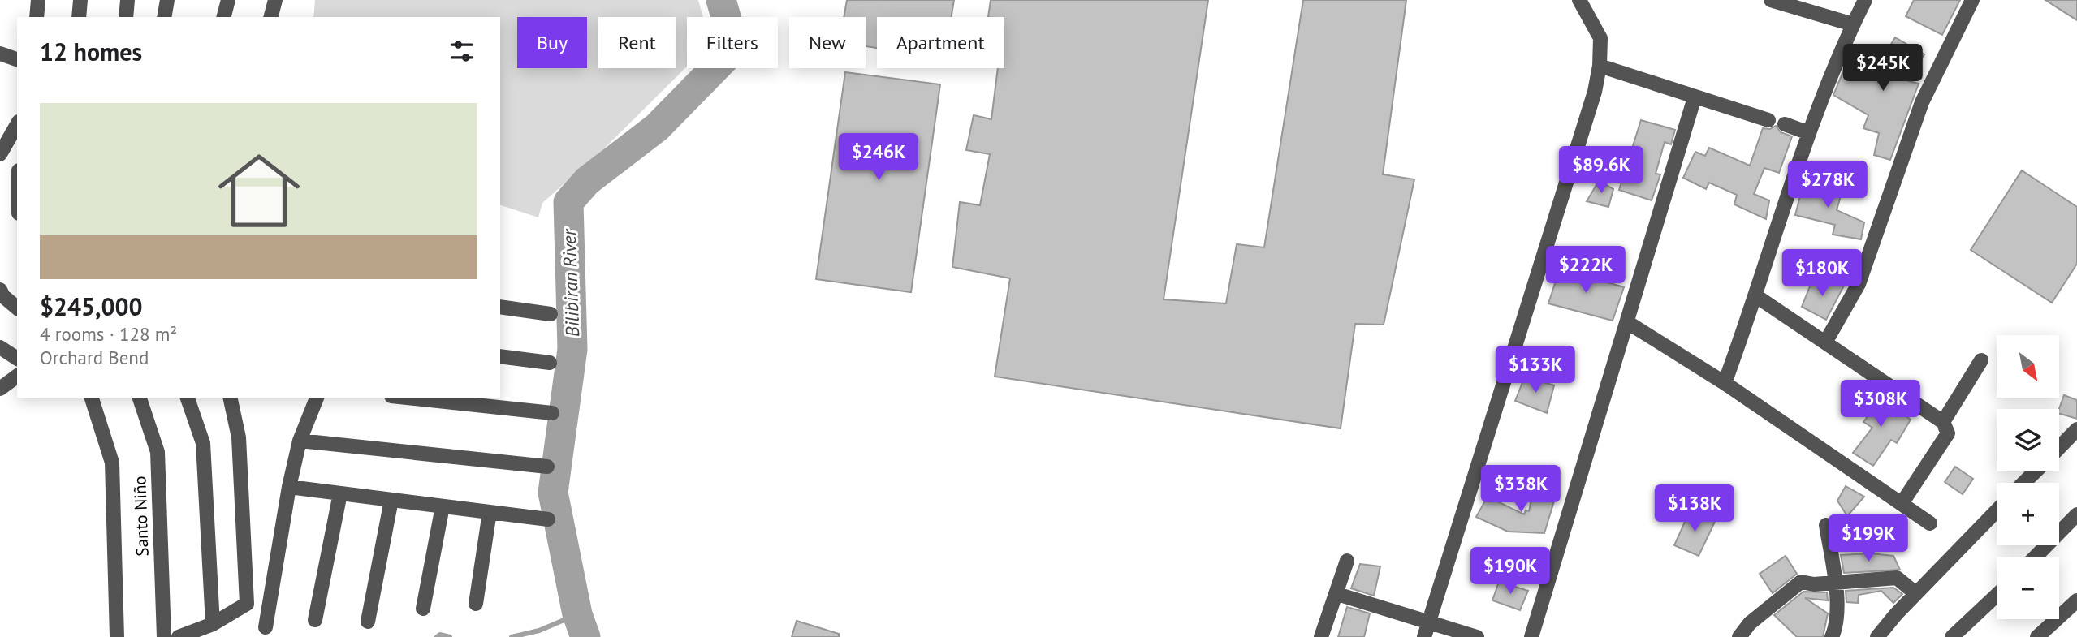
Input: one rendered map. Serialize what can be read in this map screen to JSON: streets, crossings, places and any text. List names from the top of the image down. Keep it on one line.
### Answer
{"streets":{"street":["Santo Niño"]},"water":["Bilibiran River"],"north":"bottom right","page":{"chip":["Buy","Rent","Filters","New","Apartment"],"heading":"12 homes","price":["$245K","$246K","$89.6K","$278K","$222K","$180K","$133K","$308K","$338K","$138K","$199K","$190K"],"list":[{"name":"$245,000","note":"4 rooms · 128 m² · Orchard Bend"}],"map_buttons":["+","−"]}}
